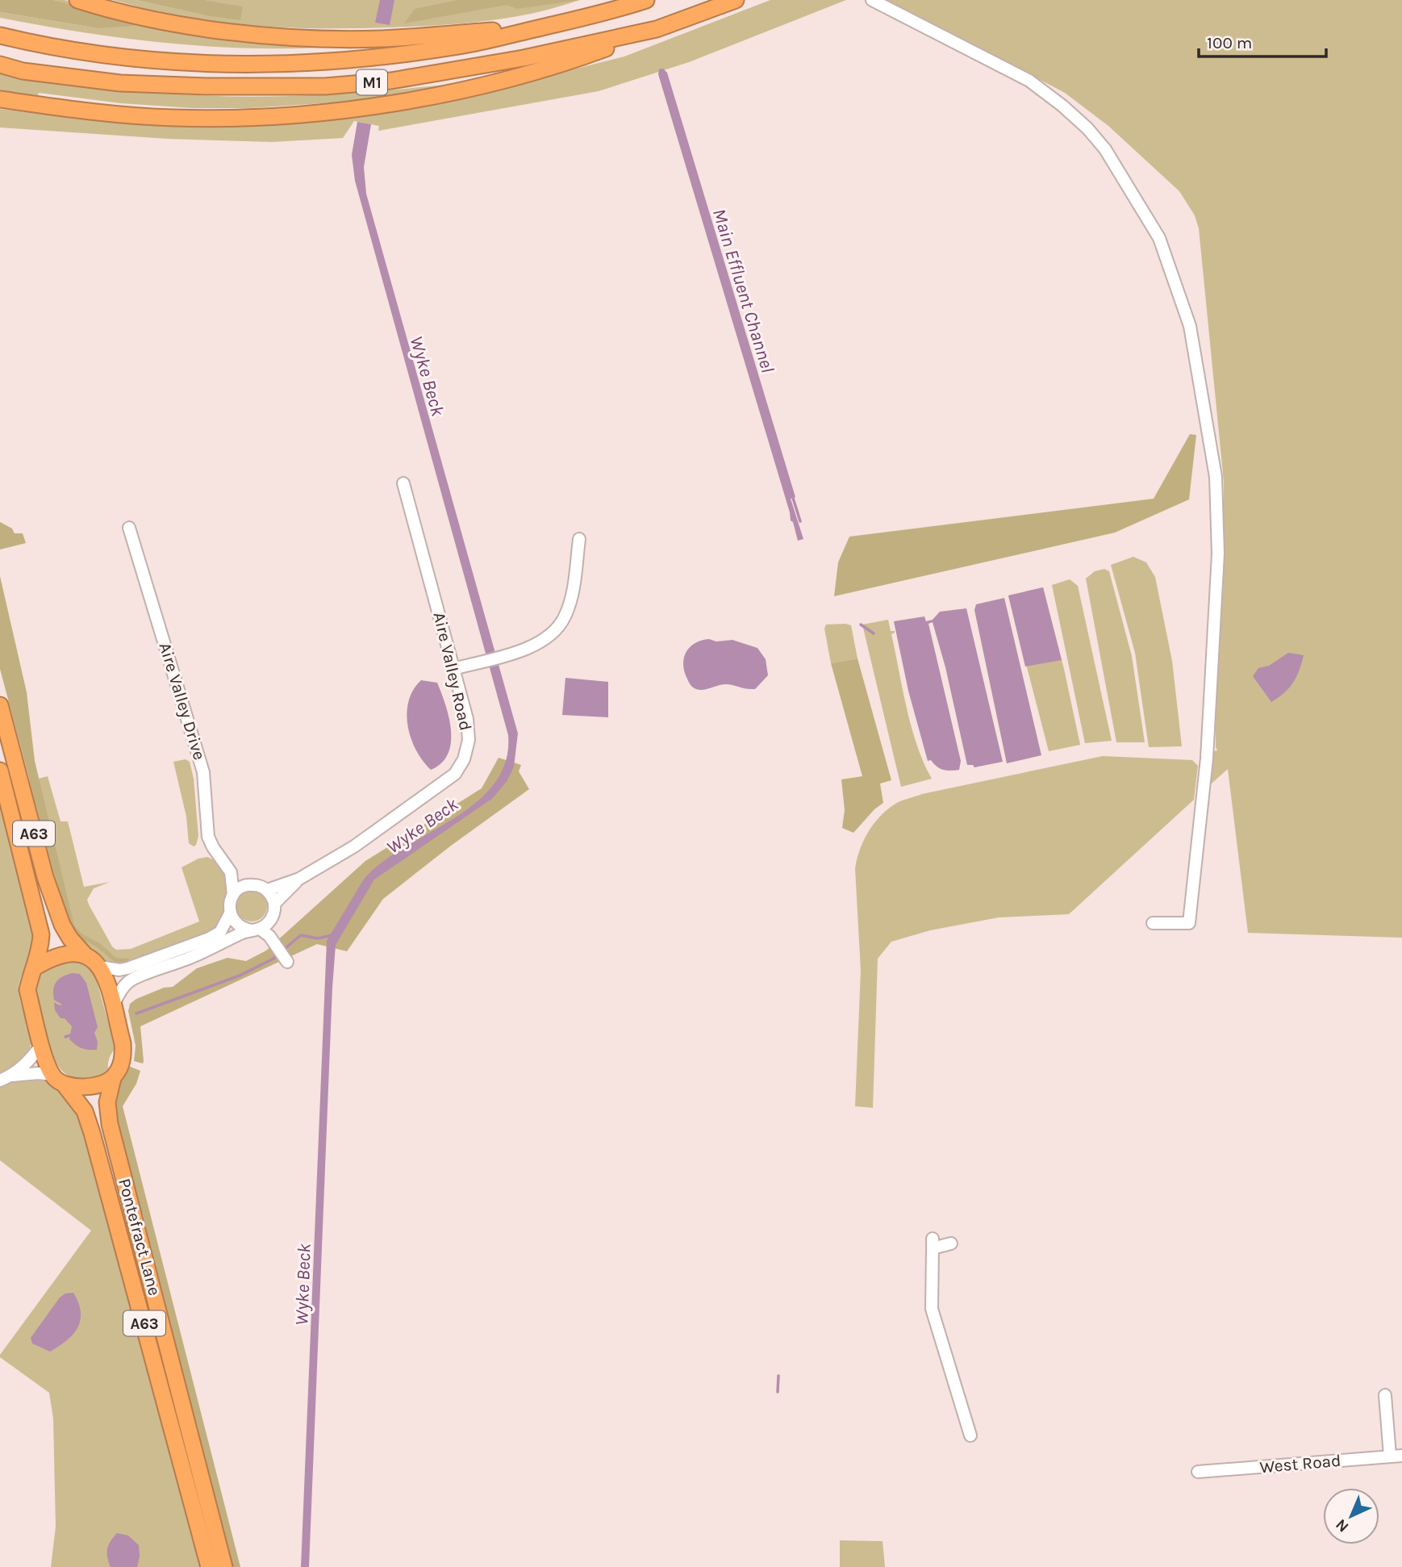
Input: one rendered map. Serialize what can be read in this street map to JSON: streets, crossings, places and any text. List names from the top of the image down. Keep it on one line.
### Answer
{"streets":{"highway":["M1","A63","Pontefract Lane"],"street":["Aire Valley Road","Aire Valley Drive","West Road"]},"crossings":[["Aire Valley Road","Aire Valley Drive"],["A63","Pontefract Lane"]],"water":["Main Effluent Channel","Wyke Beck"],"scale_bar":"100 m","north":"bottom left"}
